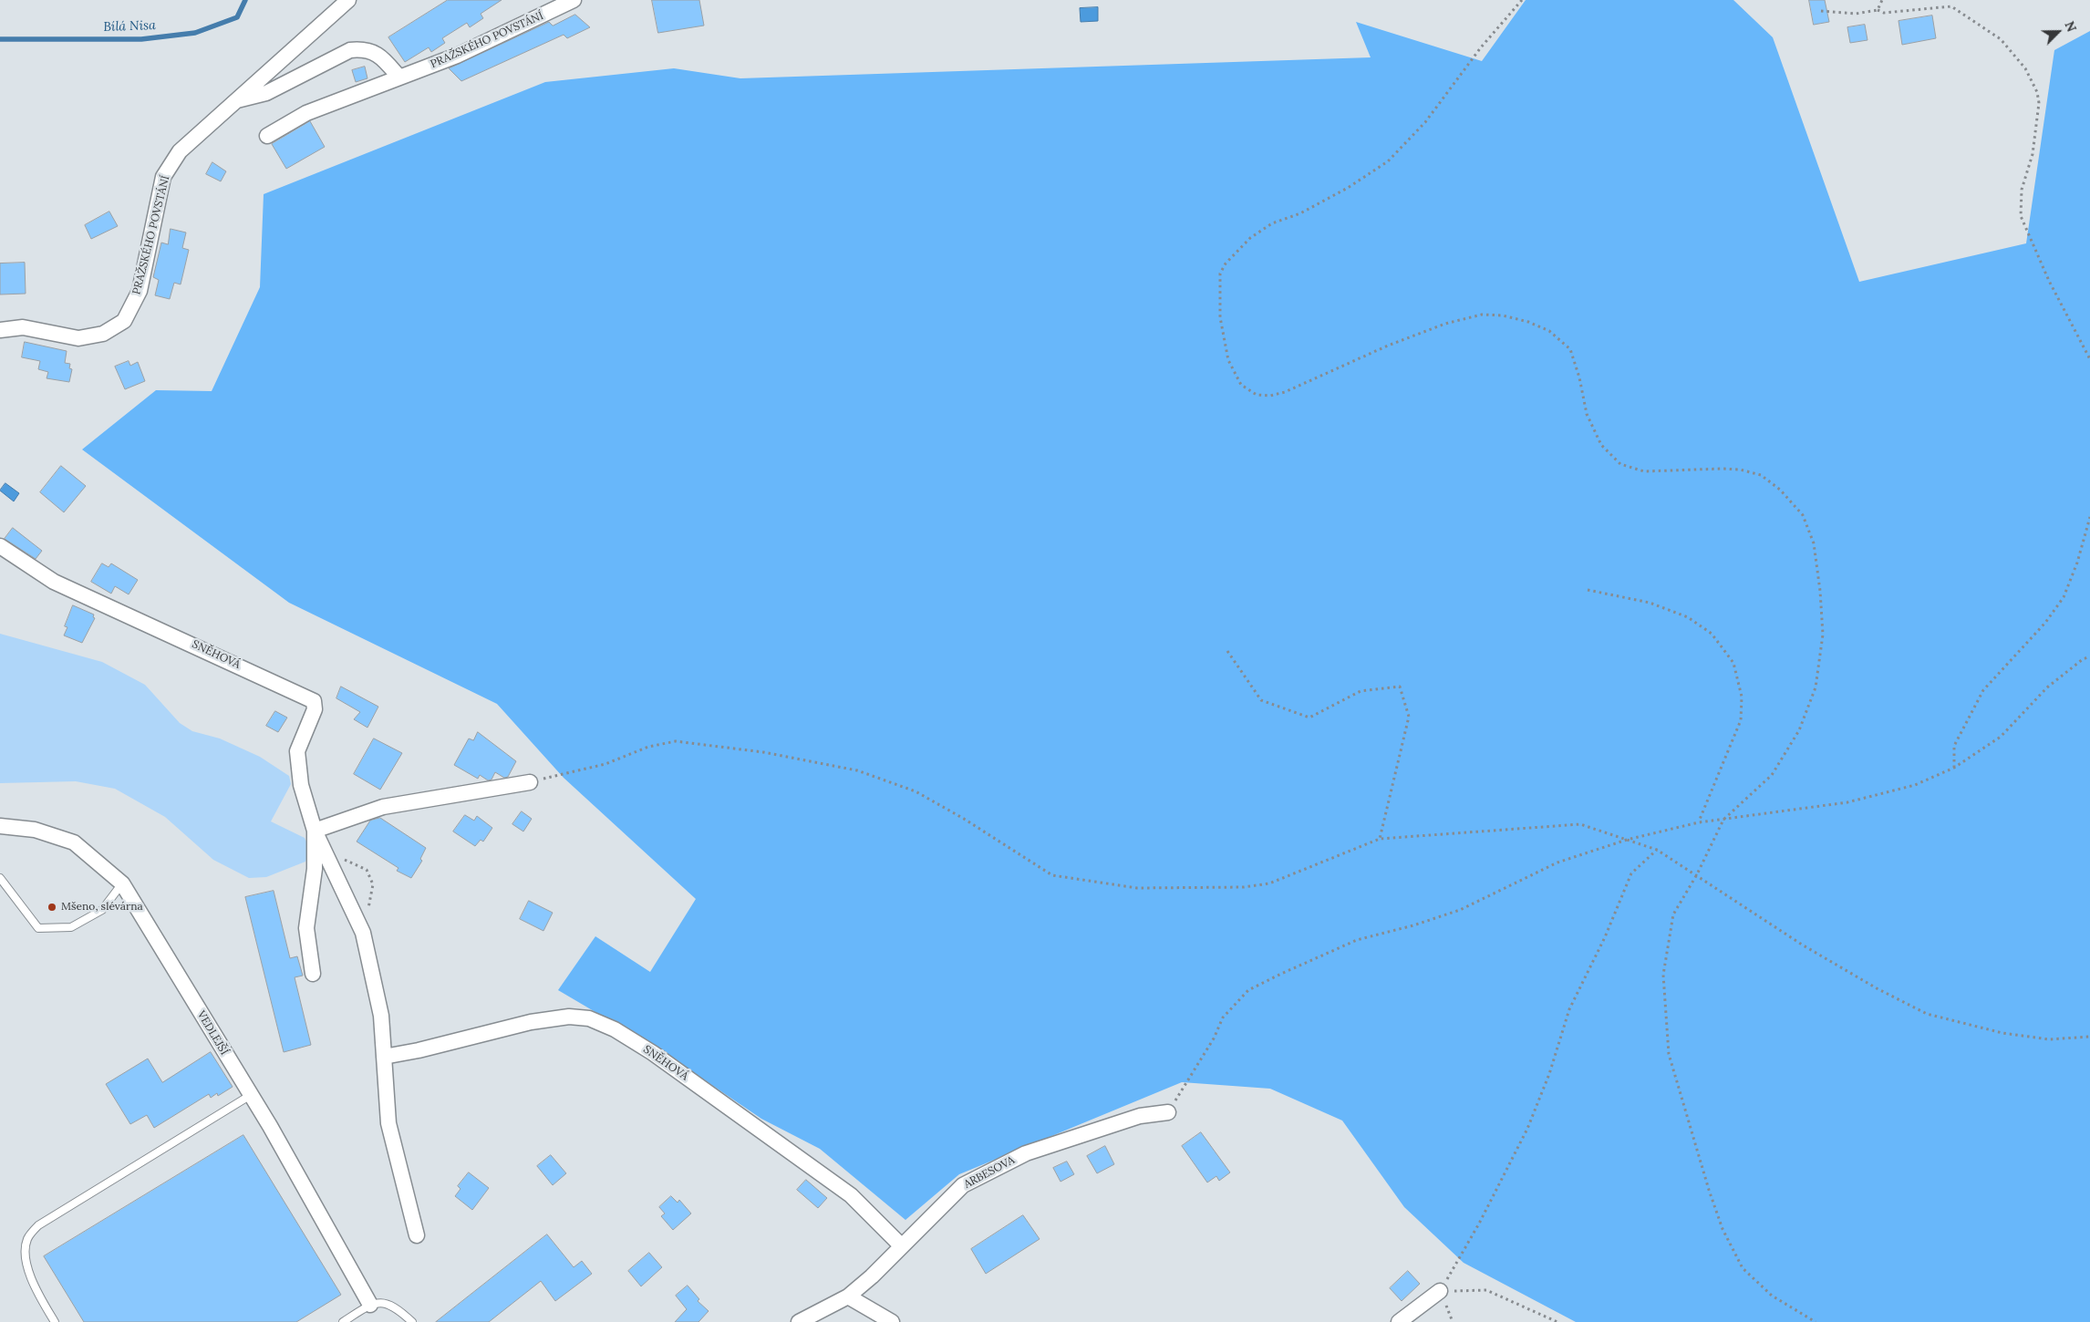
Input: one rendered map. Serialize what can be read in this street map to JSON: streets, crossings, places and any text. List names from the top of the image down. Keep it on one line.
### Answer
{"streets":{"street":["PRAŽSKÉHO POVSTÁNÍ","SNĚHOVÁ","VEDLEJŠÍ","ARBESOVA"]},"crossings":[["SNĚHOVÁ","ARBESOVA"]],"water":["Bílá Nisa"],"places":["Mšeno, slévárna"],"north":"top right"}
